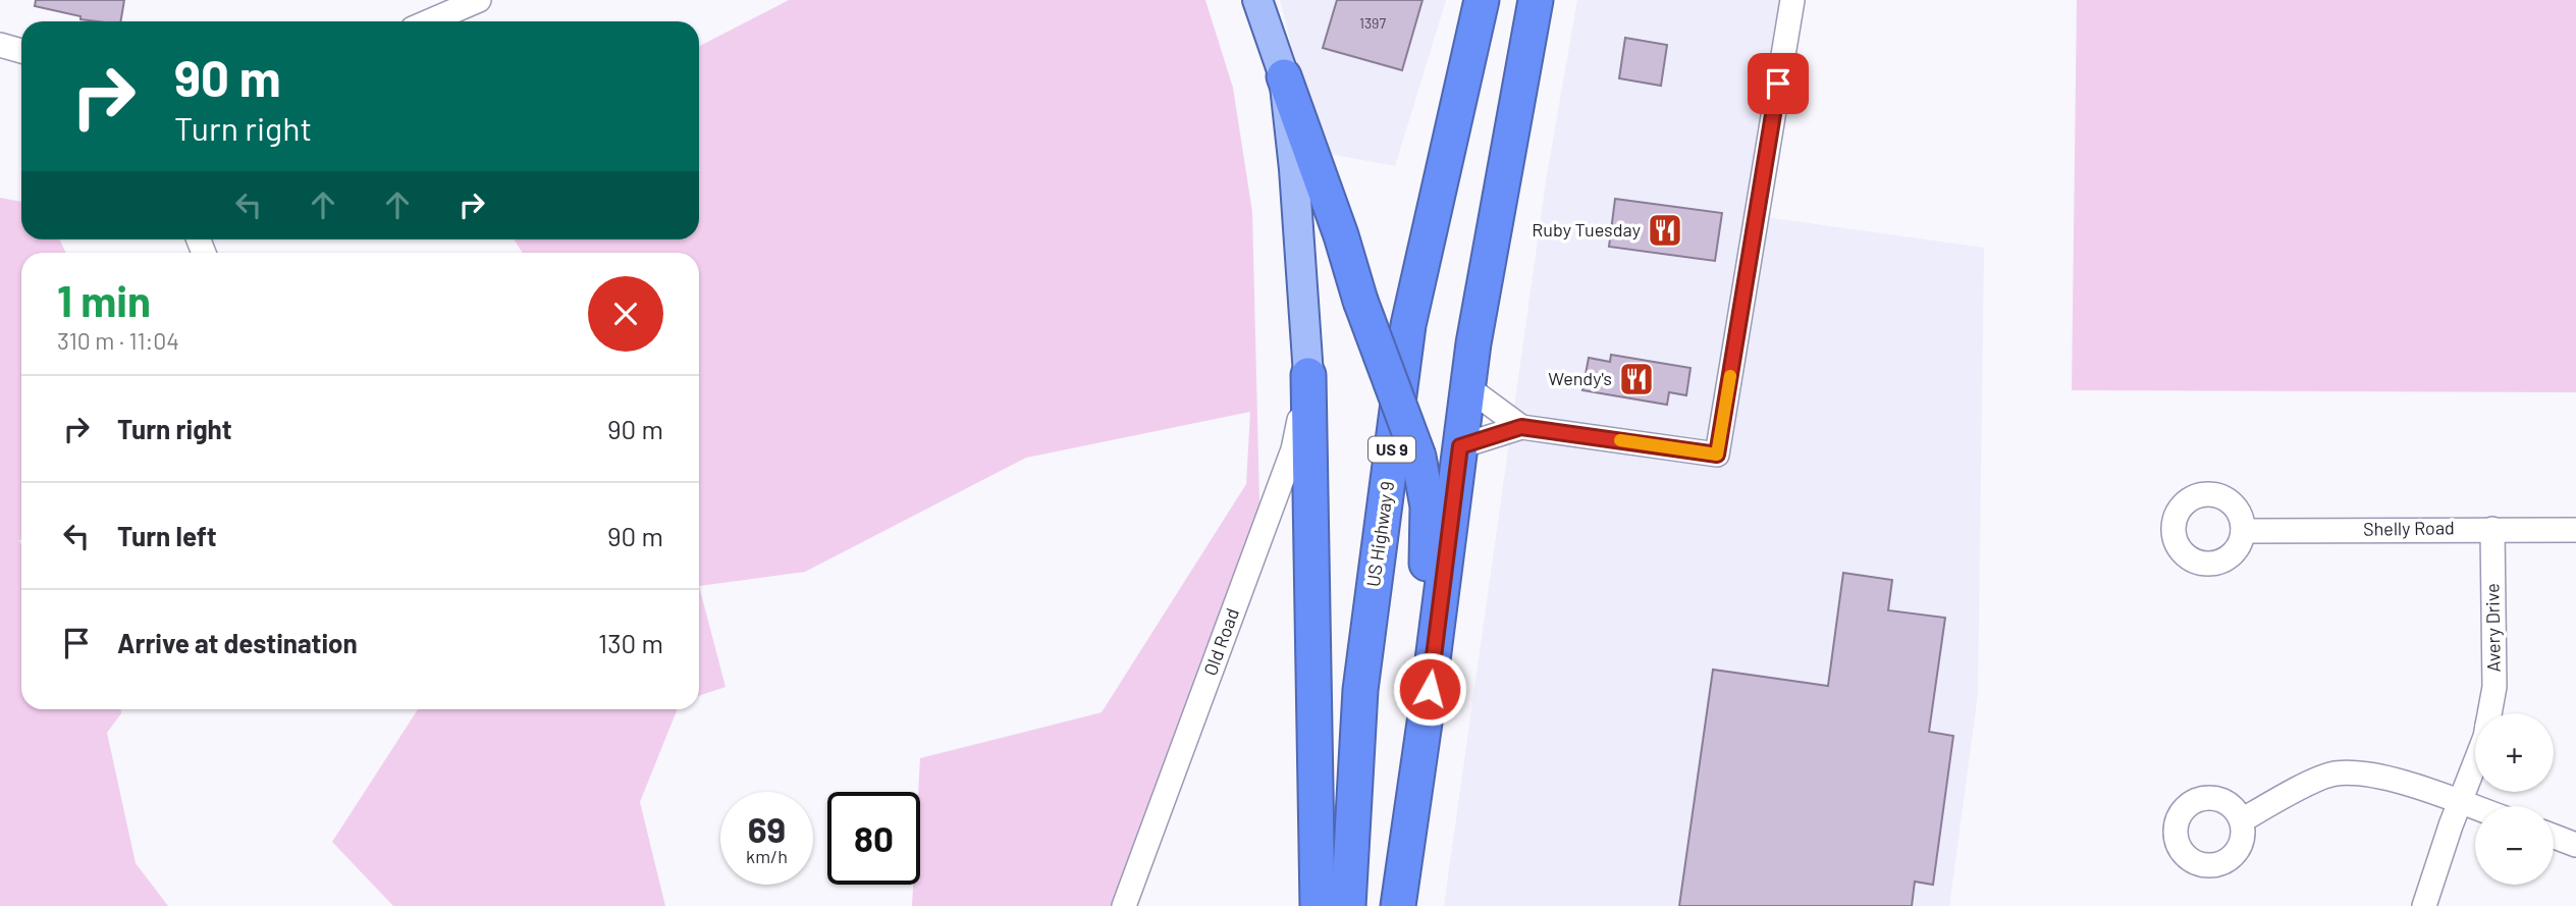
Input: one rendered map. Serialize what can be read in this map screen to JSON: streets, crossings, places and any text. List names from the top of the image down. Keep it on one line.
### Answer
{"streets":{"highway":["US 9","US Highway 9"],"street":["Shelly Road","Avery Drive","Old Road"]},"crossings":[["Shelly Road","Avery Drive"]],"places":{"restaurant":["Ruby Tuesday","Wendy's"]},"house_numbers":["1397"],"page":{"turn":["90 m","Turn right"],"heading":["1 min","310 m · 11:04"],"list":[{"name":"Turn right","value":"90 m"},{"name":"Turn left","value":"90 m"},{"name":"Arrive at destination","value":"130 m"}],"map_buttons":["+","−"],"speed":"69 km/h","limit":"80"}}
